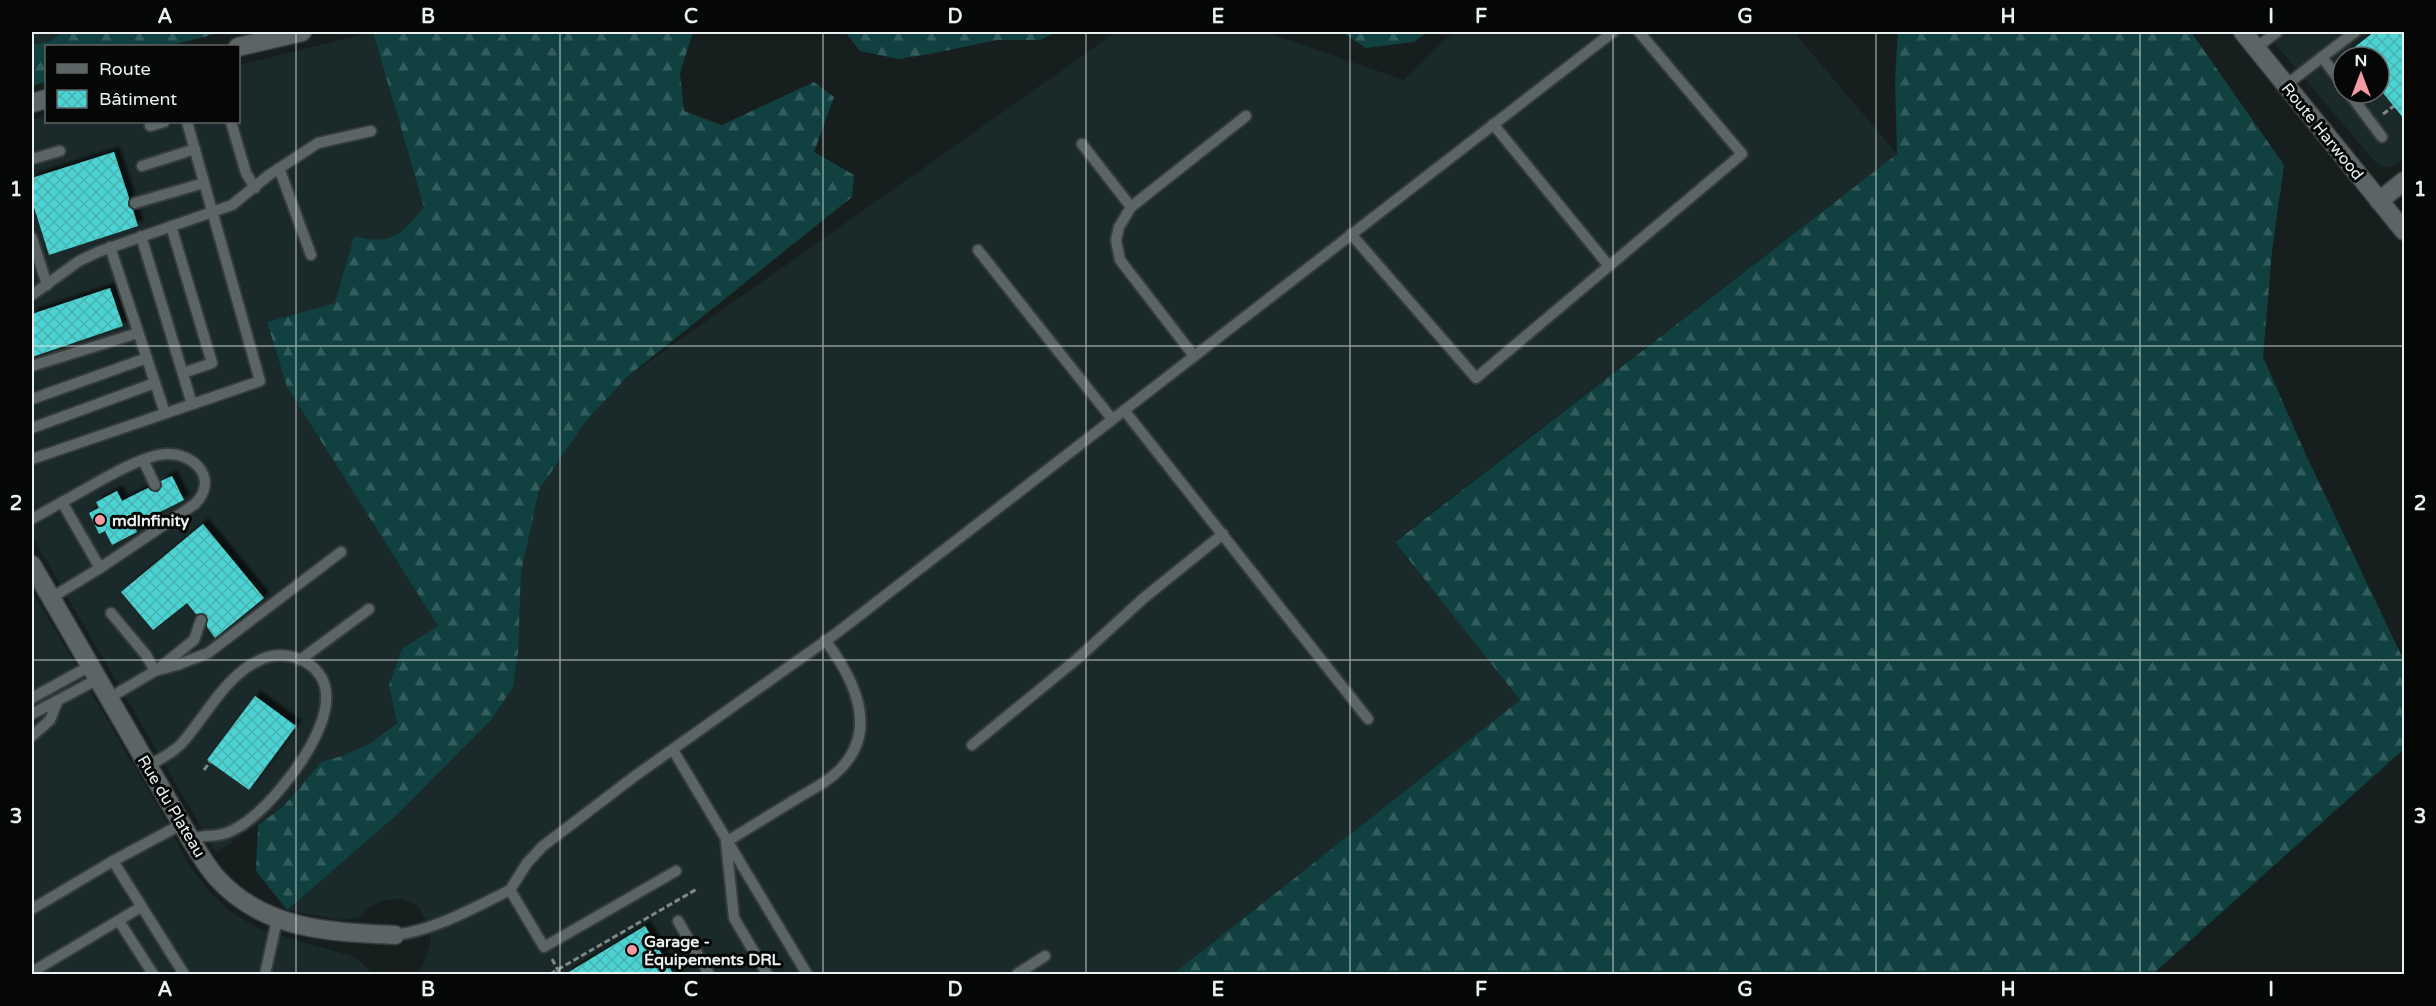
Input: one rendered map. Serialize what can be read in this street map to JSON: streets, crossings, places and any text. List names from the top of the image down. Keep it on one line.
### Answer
{"streets":{"street":["Route Harwood","Rue du Plateau"]},"places":["mdInfinity","Garage - Équipements DRL"],"legend":["Route","Bâtiment"],"north":"top","grid":{"columns":["A","B","C","D","E","F","G","H","I"],"rows":["1","2","3"]}}
